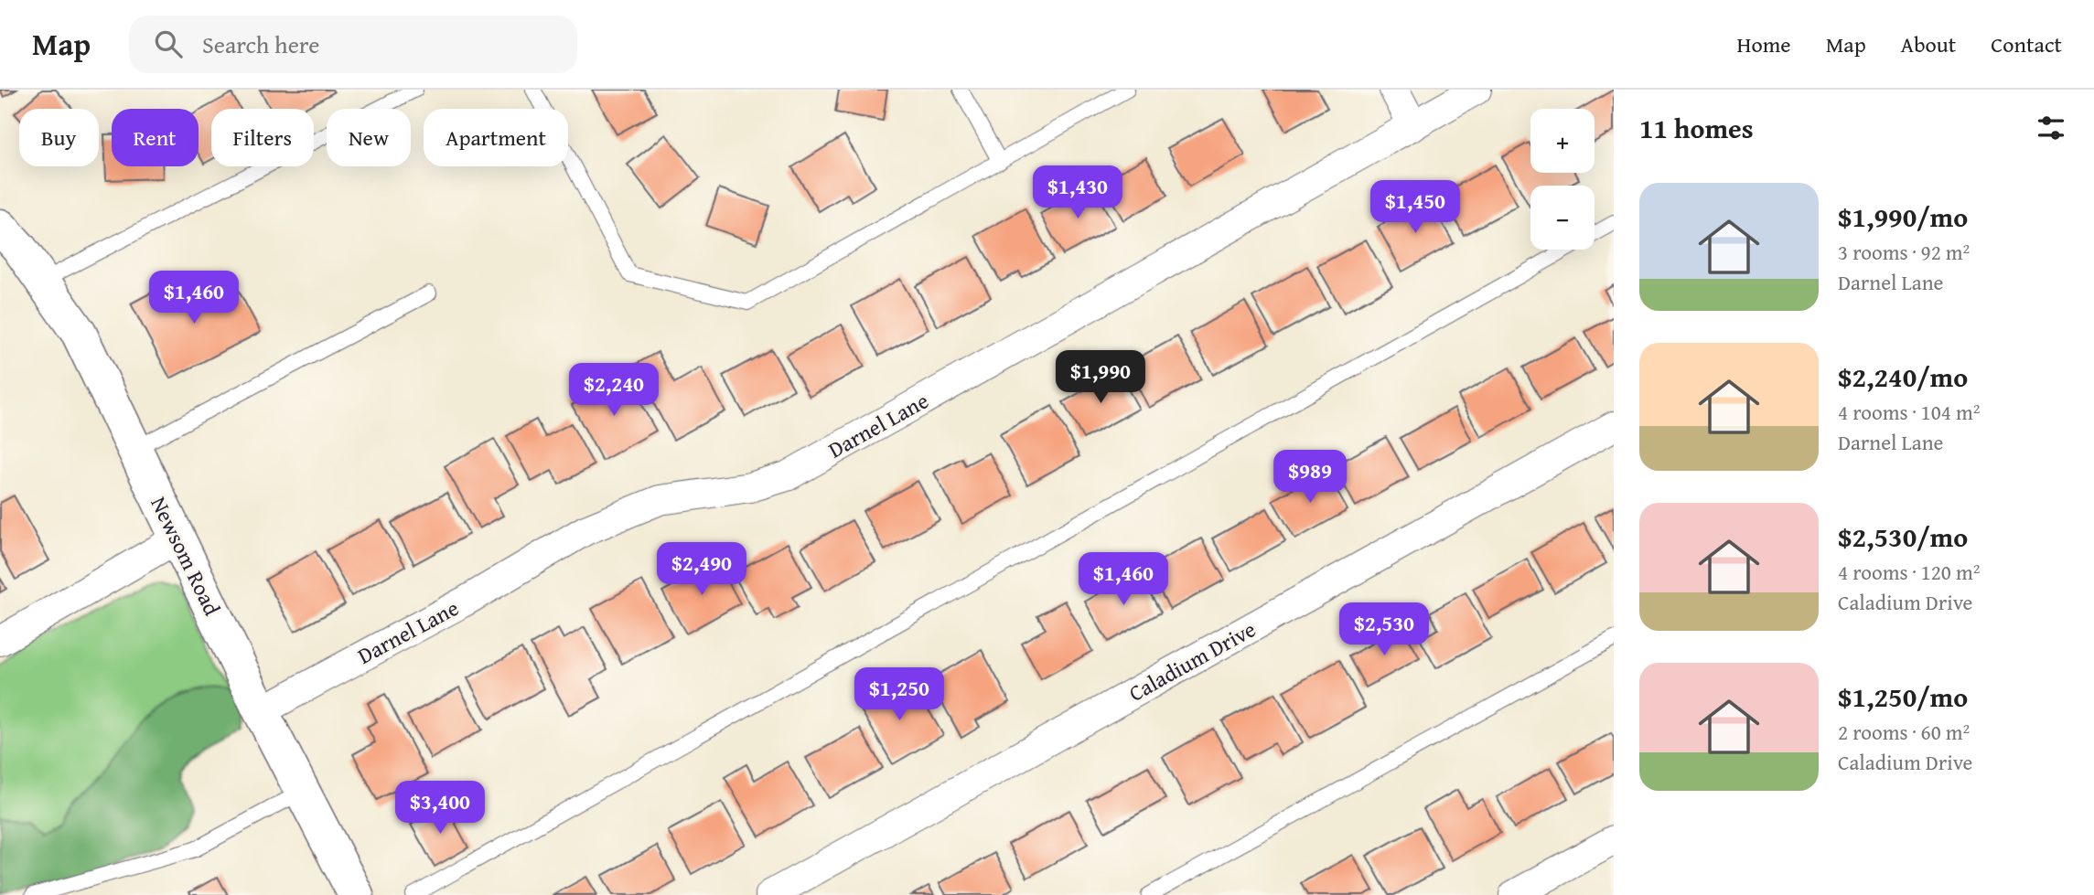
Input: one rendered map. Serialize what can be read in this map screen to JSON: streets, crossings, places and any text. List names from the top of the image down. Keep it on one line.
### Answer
{"streets":{"street":["Darnel Lane","Newsom Road","Caladium Drive"]},"crossings":[["Darnel Lane","Newsom Road"]],"page":{"header":"Map","search":"Search here","nav":["Home","Map","About","Contact"],"heading":"11 homes","map_buttons":["+","−"],"chip":["Buy","Rent","Filters","New","Apartment"],"price":["$1,430","$1,450","$1,460","$1,990","$2,240","$989","$2,490","$1,460","$2,530","$1,250","$3,400"],"list":[{"name":"$1,990/mo","note":"3 rooms · 92 m² · Darnel Lane"},{"name":"$2,240/mo","note":"4 rooms · 104 m² · Darnel Lane"},{"name":"$2,530/mo","note":"4 rooms · 120 m² · Caladium Drive"},{"name":"$1,250/mo","note":"2 rooms · 60 m² · Caladium Drive"}]}}
